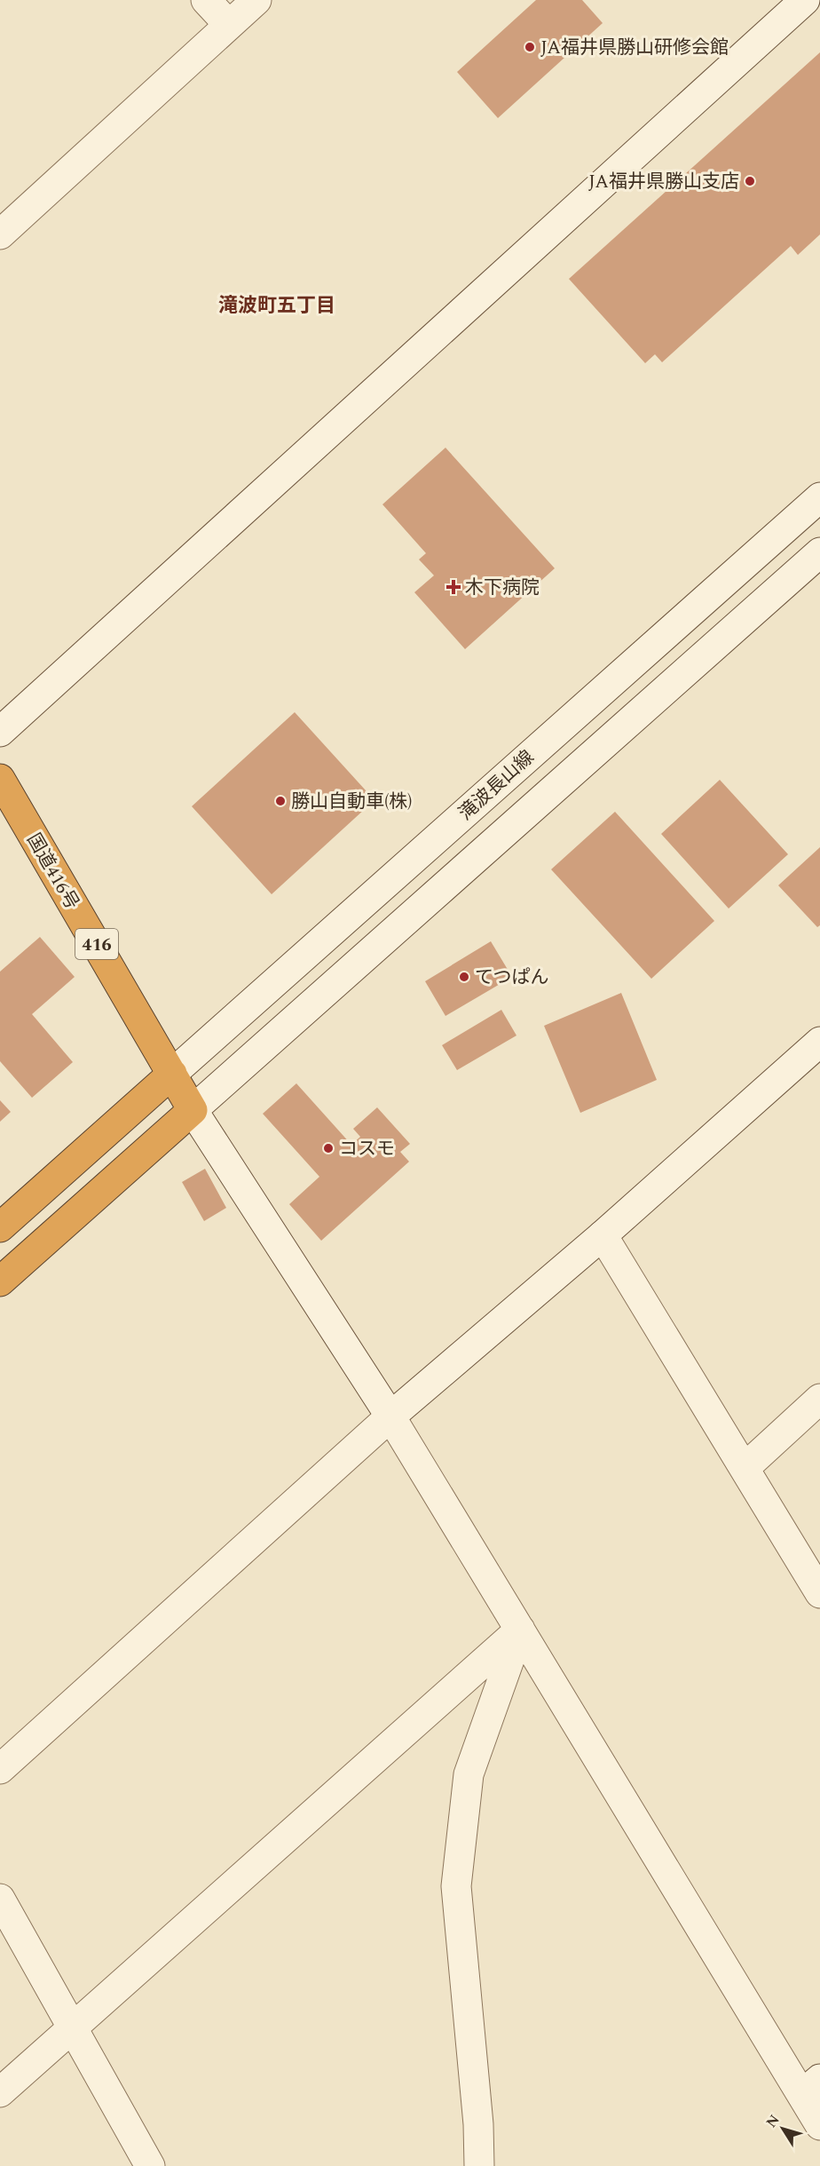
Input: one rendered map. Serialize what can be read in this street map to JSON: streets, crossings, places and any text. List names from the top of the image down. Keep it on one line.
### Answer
{"streets":{"highway":["国道416号","416"],"street":["滝波長山線"]},"crossings":[["滝波長山線","国道416号"]],"districts":["滝波町五丁目"],"places":{"other":["JA福井県勝山研修会館","JA福井県勝山支店","勝山自動車(株)","てつぱん","コスモ"],"health":["木下病院"]},"north":"top left"}
